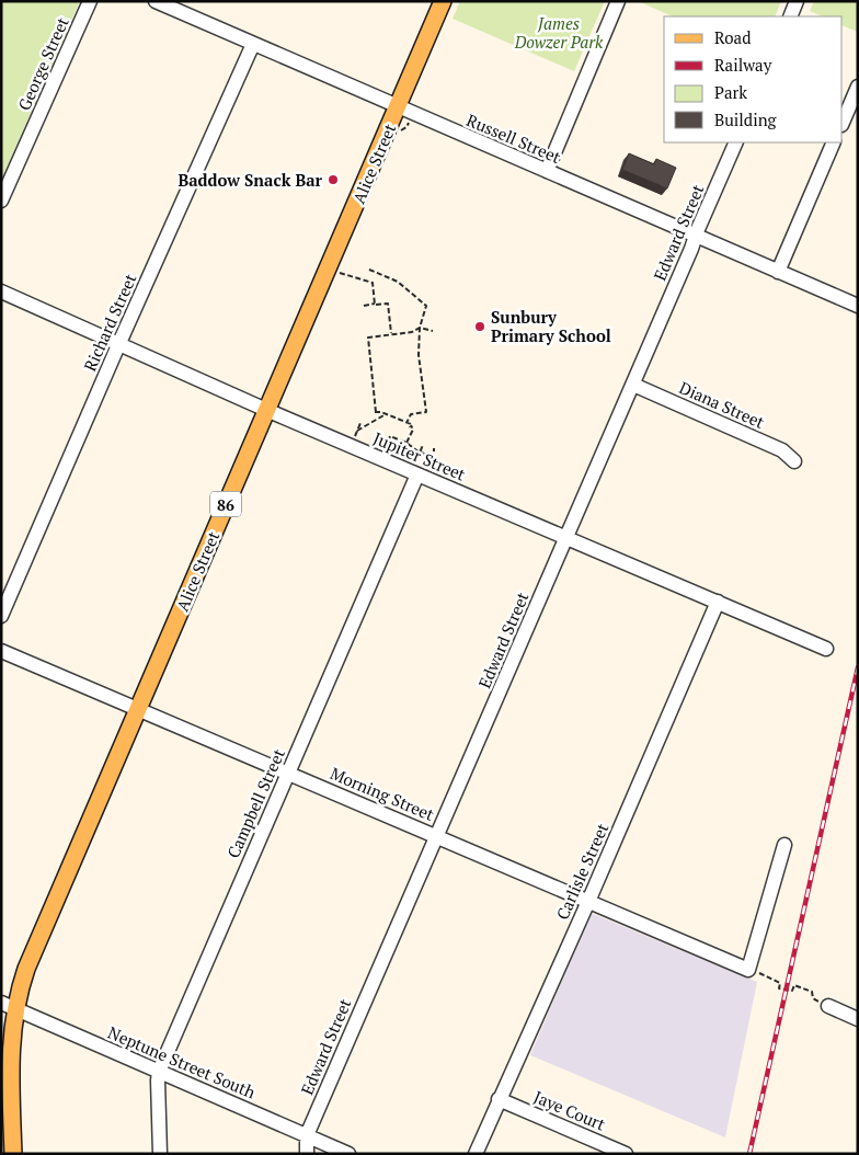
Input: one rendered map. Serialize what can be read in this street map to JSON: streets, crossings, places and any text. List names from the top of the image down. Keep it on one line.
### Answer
{"streets":{"main road":["Alice Street","86"],"street":["George Street","Russell Street","Edward Street","Richard Street","Diana Street","Jupiter Street","Morning Street","Campbell Street","Carlisle Street","Neptune Street South","Jaye Court"]},"crossings":[["Russell Street","Alice Street"],["Russell Street","Edward Street"],["Russell Street","Richard Street"],["Alice Street","Jupiter Street"],["Alice Street","Morning Street"],["Alice Street","Neptune Street South"],["Edward Street","Diana Street"],["Edward Street","Jupiter Street"],["Edward Street","Morning Street"],["Edward Street","Neptune Street South"],["Richard Street","Jupiter Street"],["Jupiter Street","Campbell Street"],["Jupiter Street","Carlisle Street"],["Morning Street","Campbell Street"],["Morning Street","Carlisle Street"],["Campbell Street","Neptune Street South"],["Carlisle Street","Jaye Court"]],"parks":["James Dowzer Park"],"places":["Baddow Snack Bar","Sunbury Primary School"],"legend":["Road","Railway","Park","Building"]}
